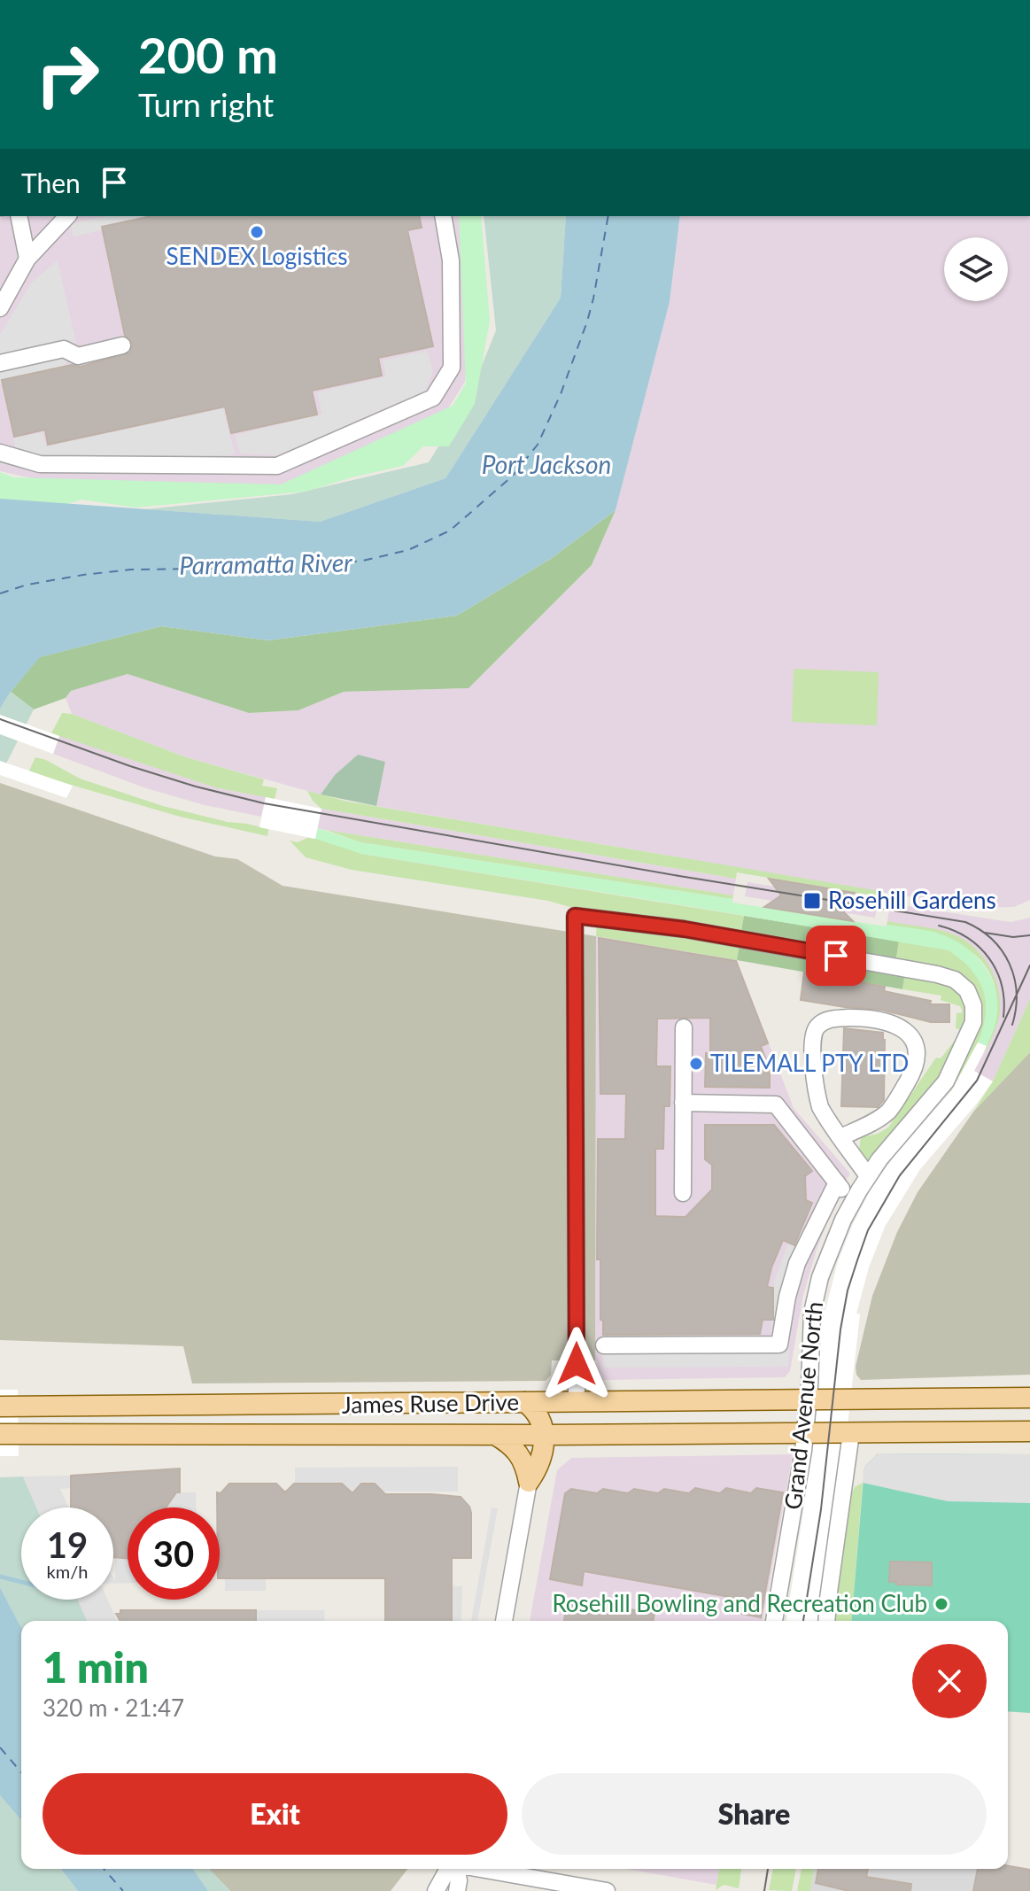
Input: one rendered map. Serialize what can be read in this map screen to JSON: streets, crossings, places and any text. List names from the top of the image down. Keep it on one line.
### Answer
{"streets":{"main road":["James Ruse Drive"],"street":["Grand Avenue North"]},"crossings":[["James Ruse Drive","Grand Avenue North"]],"water":["Port Jackson","Parramatta River"],"places":{"other":["SENDEX Logistics","TILEMALL PTY LTD","Rosehill Bowling and Recreation Club"],"transit":["Rosehill Gardens"]},"page":{"turn":["200 m","Turn right"],"then":"Then","speed":"19 km/h","limit":"30","heading":["1 min","320 m · 21:47"],"buttons":["Exit","Share"]}}
